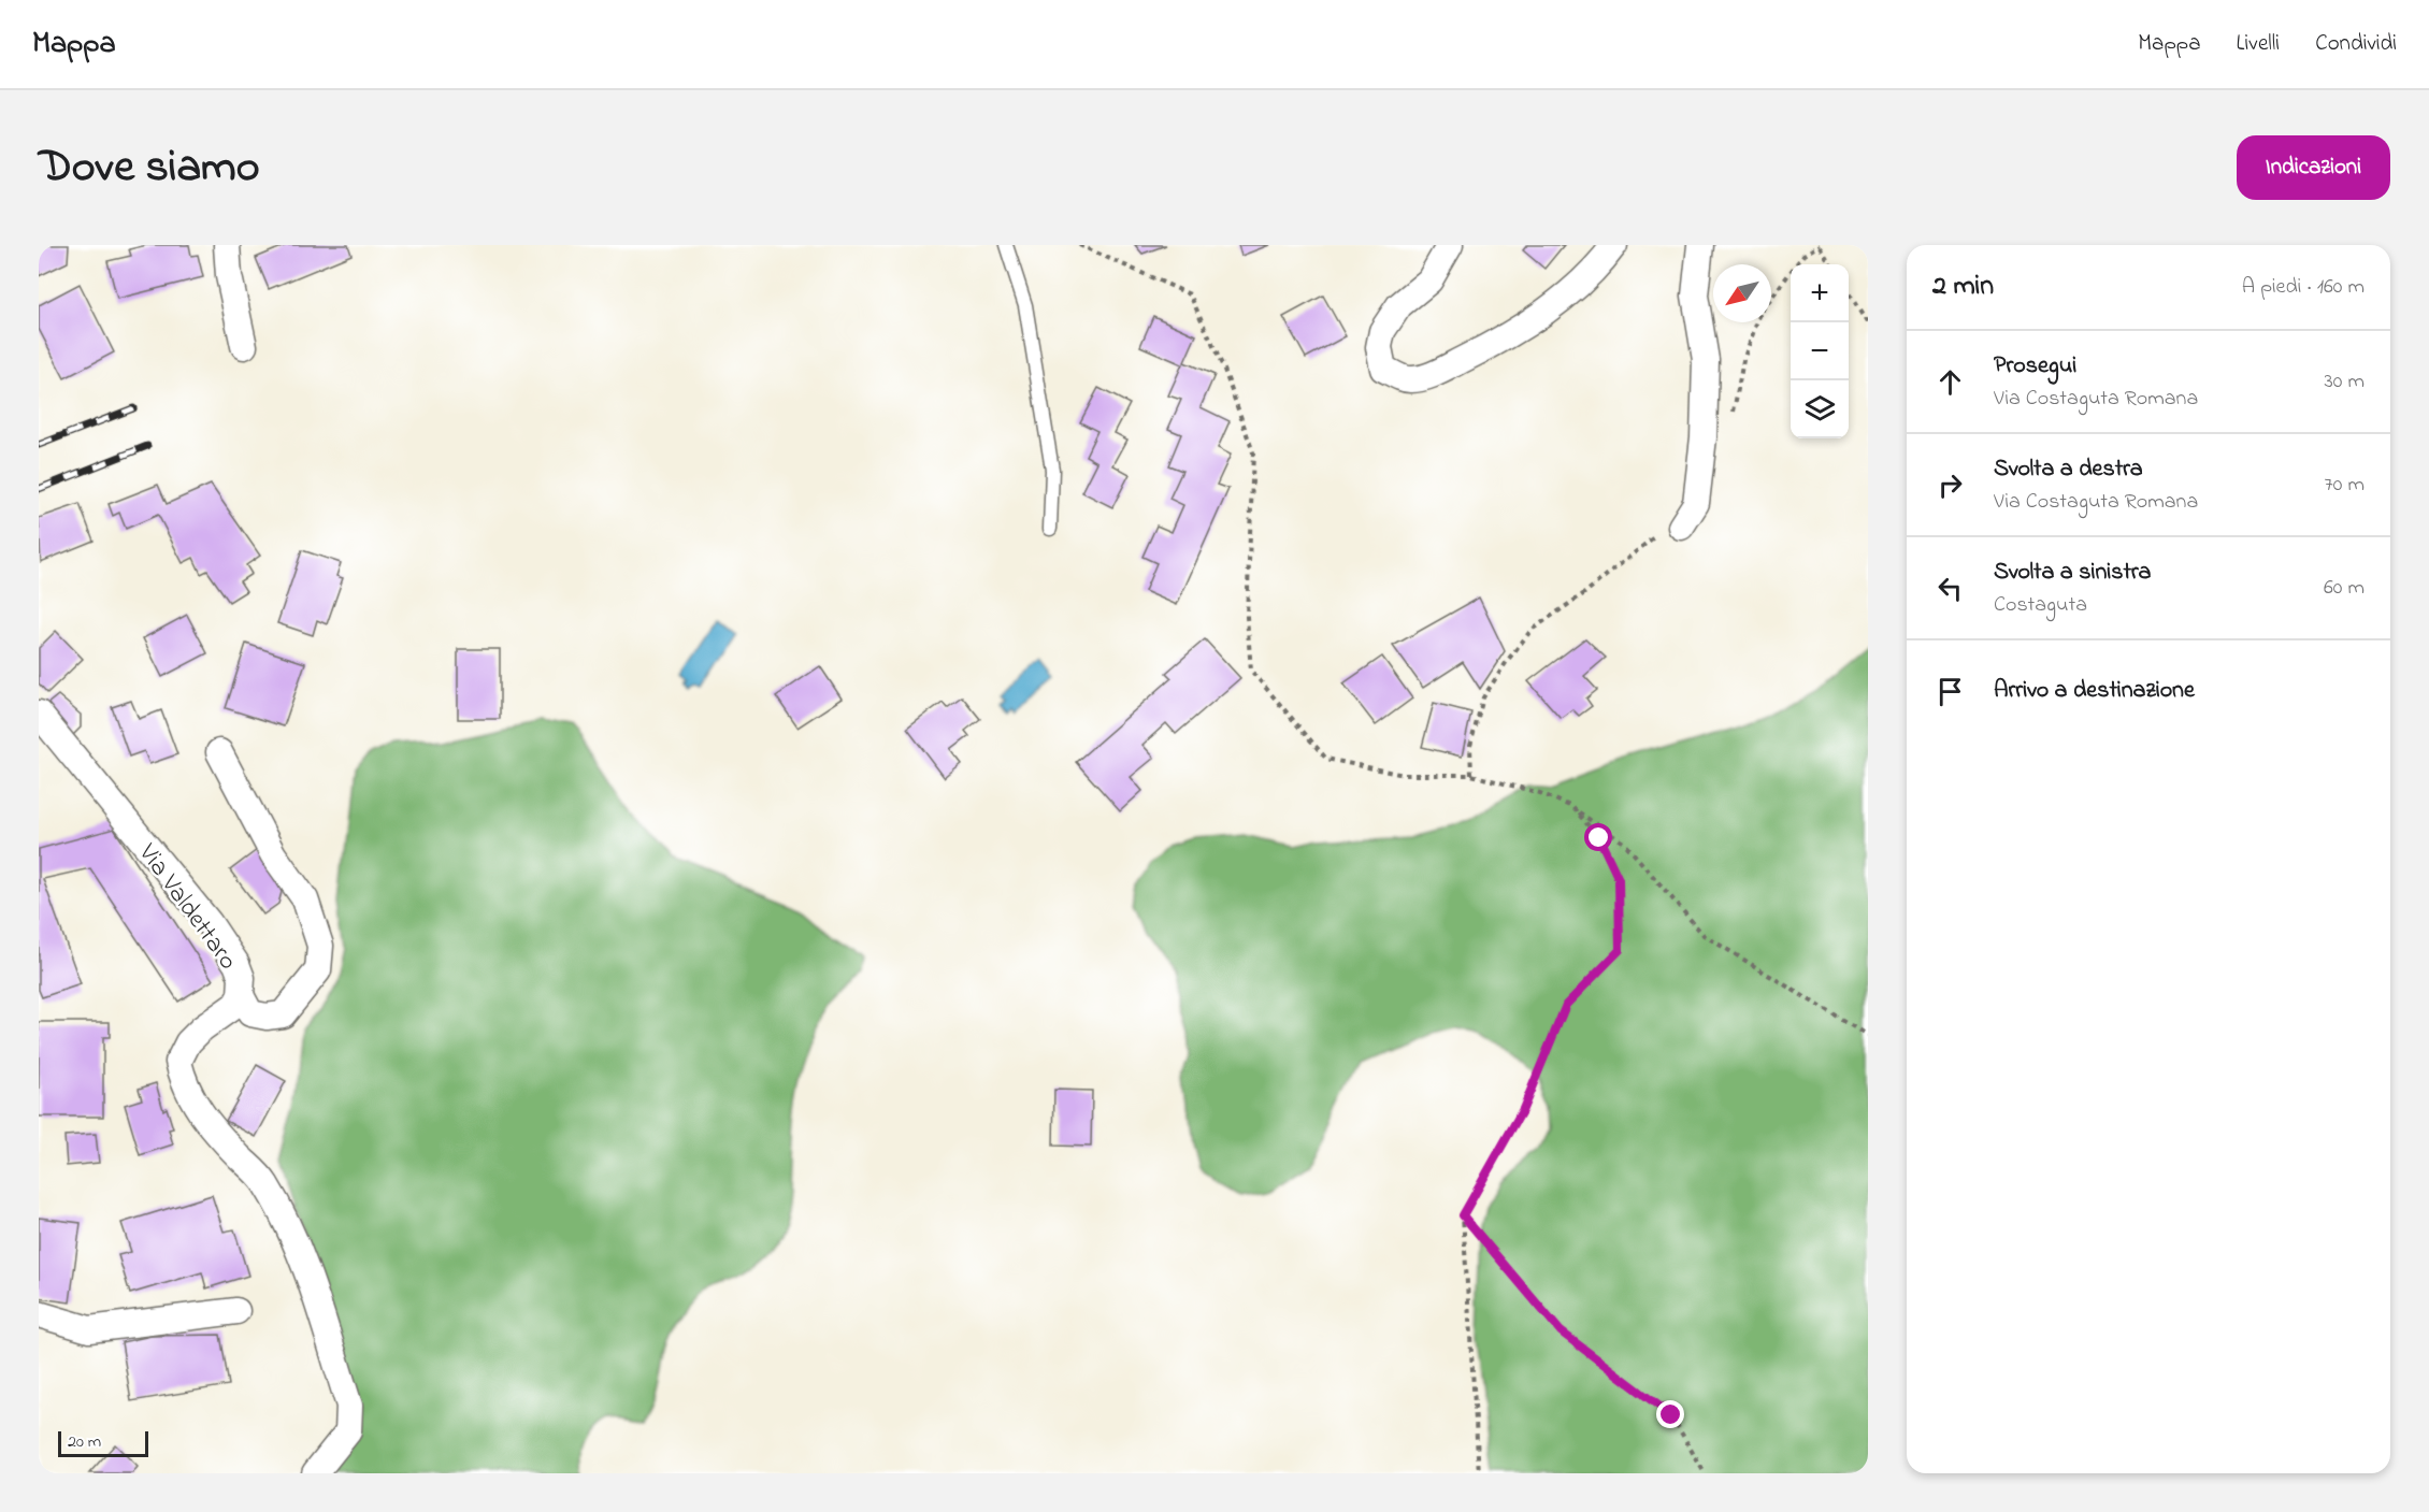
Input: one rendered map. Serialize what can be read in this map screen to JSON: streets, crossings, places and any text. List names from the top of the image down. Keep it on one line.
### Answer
{"streets":{"street":["Via Valdettaro"]},"scale_bar":"20 m","north":"bottom left","page":{"header":"Mappa","nav":["Mappa","Livelli","Condividi"],"title":"Dove siamo","buttons":"Indicazioni","heading":["2 min","A piedi · 160 m"],"map_buttons":["+","−"],"list":[["Prosegui","Via Costaguta Romana","30 m"],["Svolta a destra","Via Costaguta Romana","70 m"],["Svolta a sinistra","Costaguta","60 m"],"Arrivo a destinazione"],"scale":"20 m"}}
